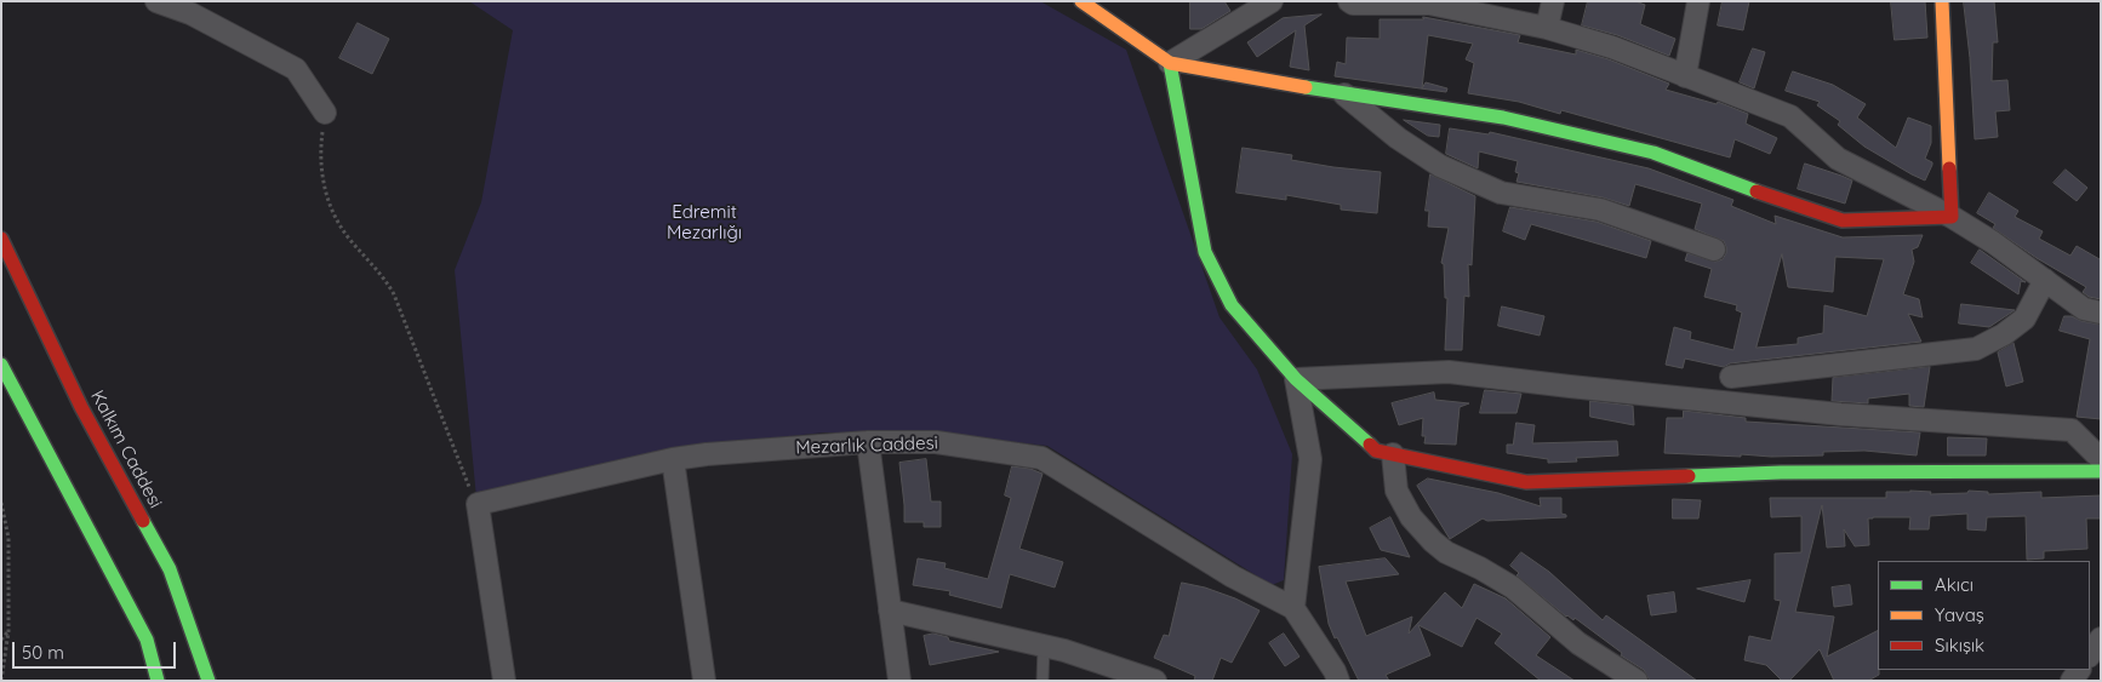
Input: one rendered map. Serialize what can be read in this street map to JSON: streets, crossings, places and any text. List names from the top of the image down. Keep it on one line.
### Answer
{"streets":{"street":["Mezarlık Caddesi","Kalkım Caddesi"]},"parks":["Edremit Mezarlığı"],"legend":["Akıcı","Yavaş","Sıkışık"],"scale_bar":"50 m"}
